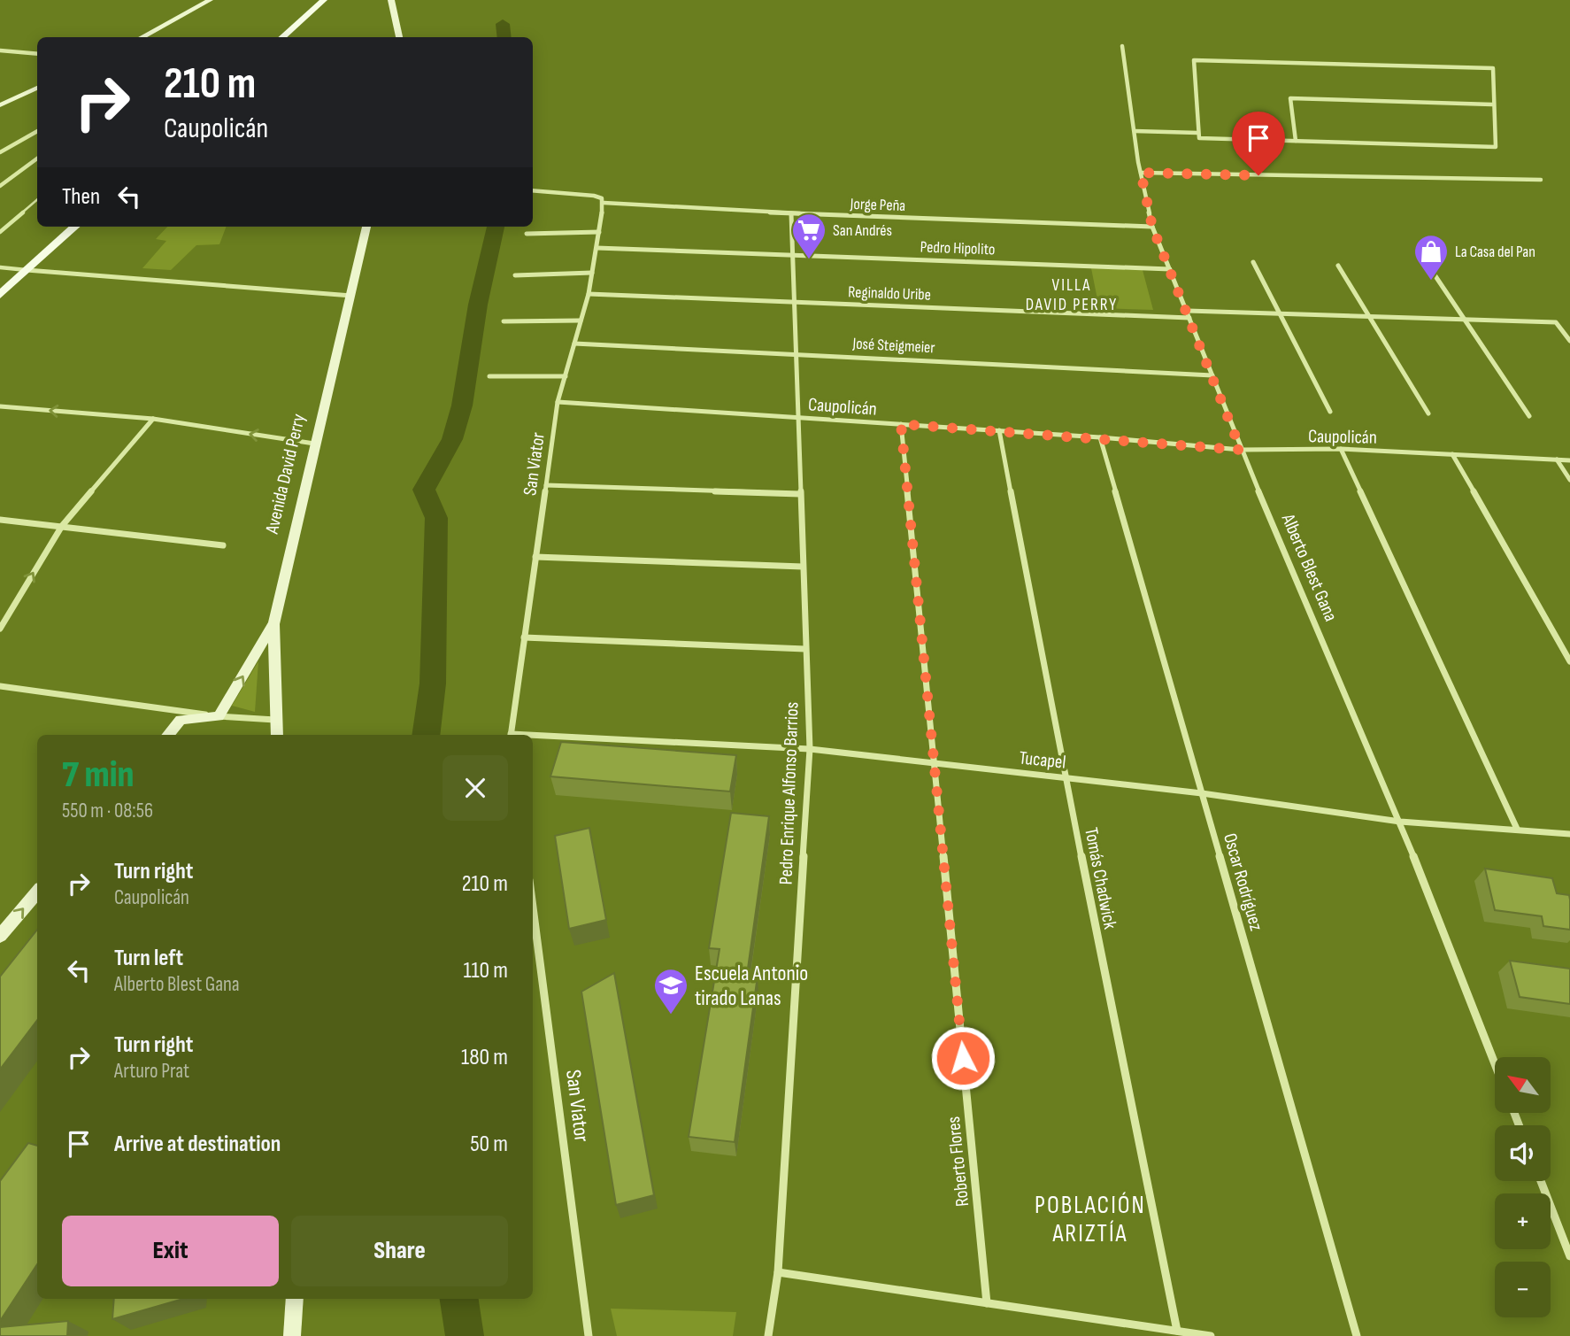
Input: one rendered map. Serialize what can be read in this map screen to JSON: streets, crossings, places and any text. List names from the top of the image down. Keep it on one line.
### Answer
{"streets":{"main road":["Avenida David Perry"],"street":["Jorge Peña","Pedro Hipolito","Reginaldo Uribe","José Steigmeier","Caupolicán","San Viator","Alberto Blest Gana","Tucapel","Pedro Enrique Alfonso Barrios","Tomás Chadwick","Oscar Rodríguez","Roberto Flores"]},"crossings":[["Jorge Peña","San Viator"],["Jorge Peña","Alberto Blest Gana"],["Jorge Peña","Pedro Enrique Alfonso Barrios"],["Pedro Hipolito","San Viator"],["Pedro Hipolito","Alberto Blest Gana"],["Pedro Hipolito","Pedro Enrique Alfonso Barrios"],["Reginaldo Uribe","San Viator"],["Reginaldo Uribe","Alberto Blest Gana"],["Reginaldo Uribe","Pedro Enrique Alfonso Barrios"],["José Steigmeier","San Viator"],["José Steigmeier","Alberto Blest Gana"],["José Steigmeier","Pedro Enrique Alfonso Barrios"],["Caupolicán","San Viator"],["Caupolicán","Alberto Blest Gana"],["Caupolicán","Pedro Enrique Alfonso Barrios"],["Caupolicán","Tomás Chadwick"],["Caupolicán","Oscar Rodríguez"],["Caupolicán","Roberto Flores"],["Alberto Blest Gana","Tucapel"],["Tucapel","Pedro Enrique Alfonso Barrios"],["Tucapel","Tomás Chadwick"],["Tucapel","Oscar Rodríguez"],["Tucapel","Roberto Flores"]],"districts":["VILLA DAVID PERRY","POBLACIÓN ARIZTÍA"],"places":{"supermarket":["San Andrés"],"shop":["La Casa del Pan"],"school or university":["Escuela Antonio tirado Lanas"]},"north":"top left","page":{"turn":["210 m","Caupolicán"],"then":"Then","heading":["7 min","550 m · 08:56"],"list":[{"name":"Turn right","note":"Caupolicán","value":"210 m"},{"name":"Turn left","note":"Alberto Blest Gana","value":"110 m"},{"name":"Turn right","note":"Arturo Prat","value":"180 m"},{"name":"Arrive at destination","value":"50 m"}],"map_buttons":["+","−"],"buttons":["Exit","Share"]}}
